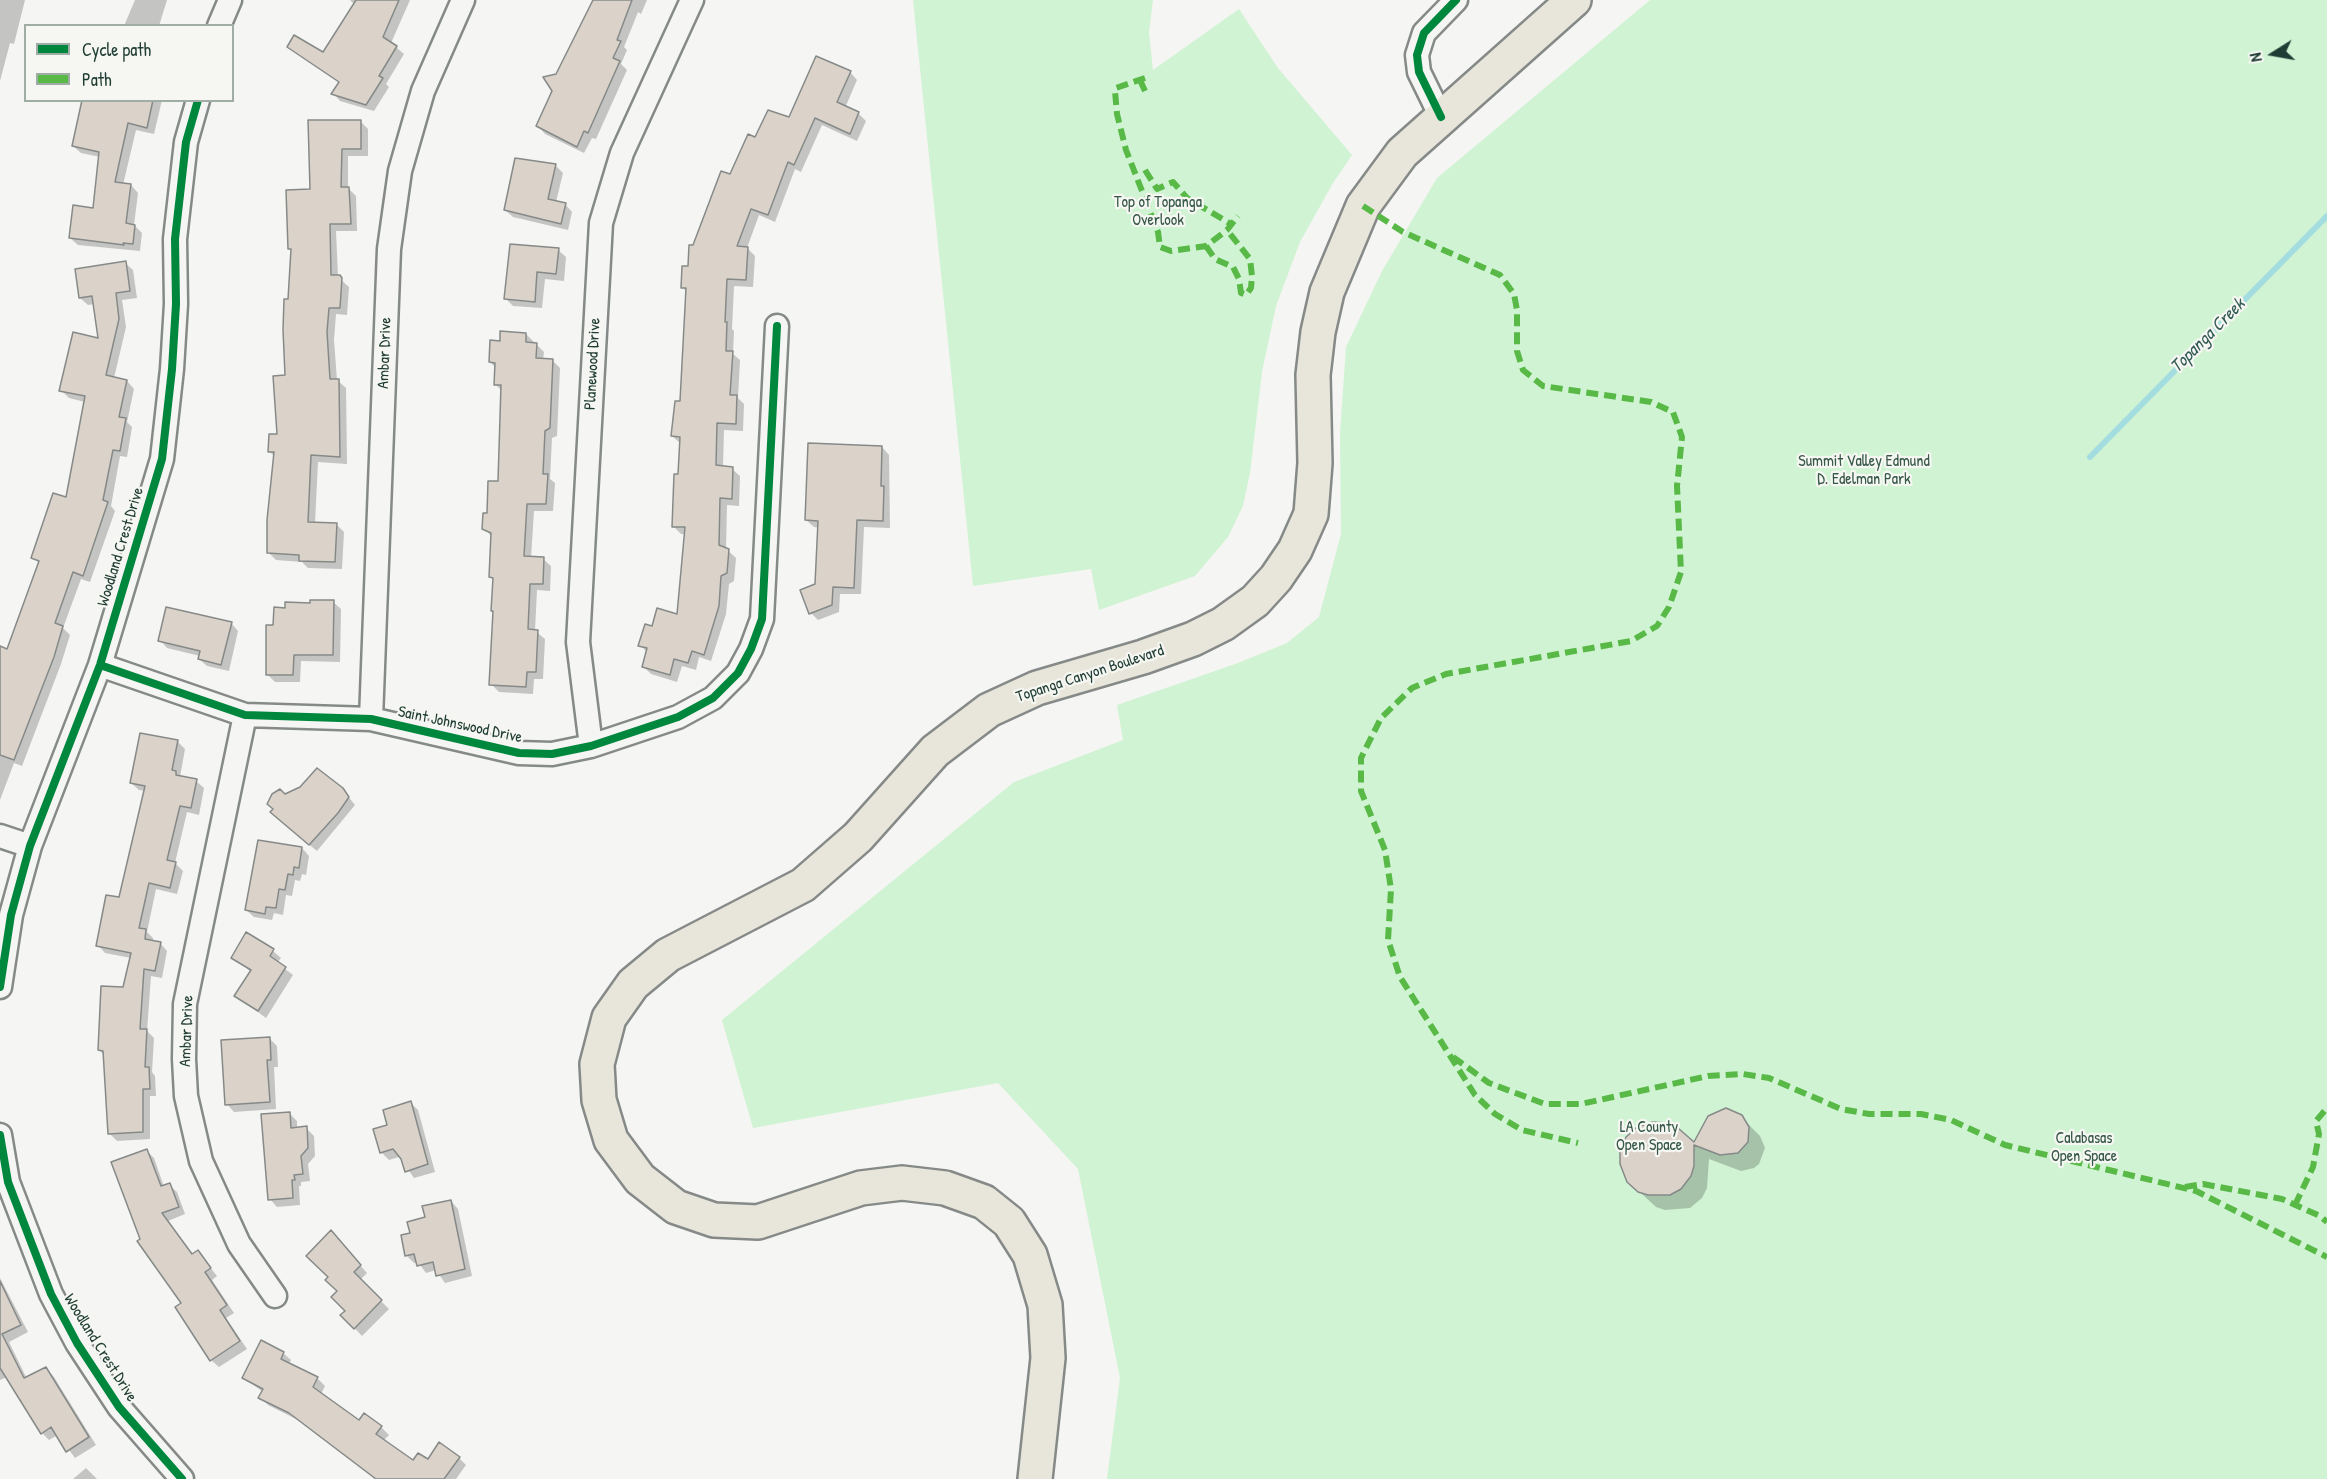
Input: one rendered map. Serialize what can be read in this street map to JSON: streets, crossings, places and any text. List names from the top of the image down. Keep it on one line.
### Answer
{"streets":{"main road":["Topanga Canyon Boulevard"],"street":["Ambar Drive","Planewood Drive","Woodland Crest Drive","Saint Johnswood Drive"]},"crossings":[["Ambar Drive","Saint Johnswood Drive"],["Planewood Drive","Saint Johnswood Drive"],["Woodland Crest Drive","Saint Johnswood Drive"]],"water":["Topanga Creek"],"parks":["Top of Topanga Overlook","Summit Valley Edmund D. Edelman Park","LA County Open Space","Calabasas Open Space"],"legend":["Cycle path","Path"],"north":"left"}
